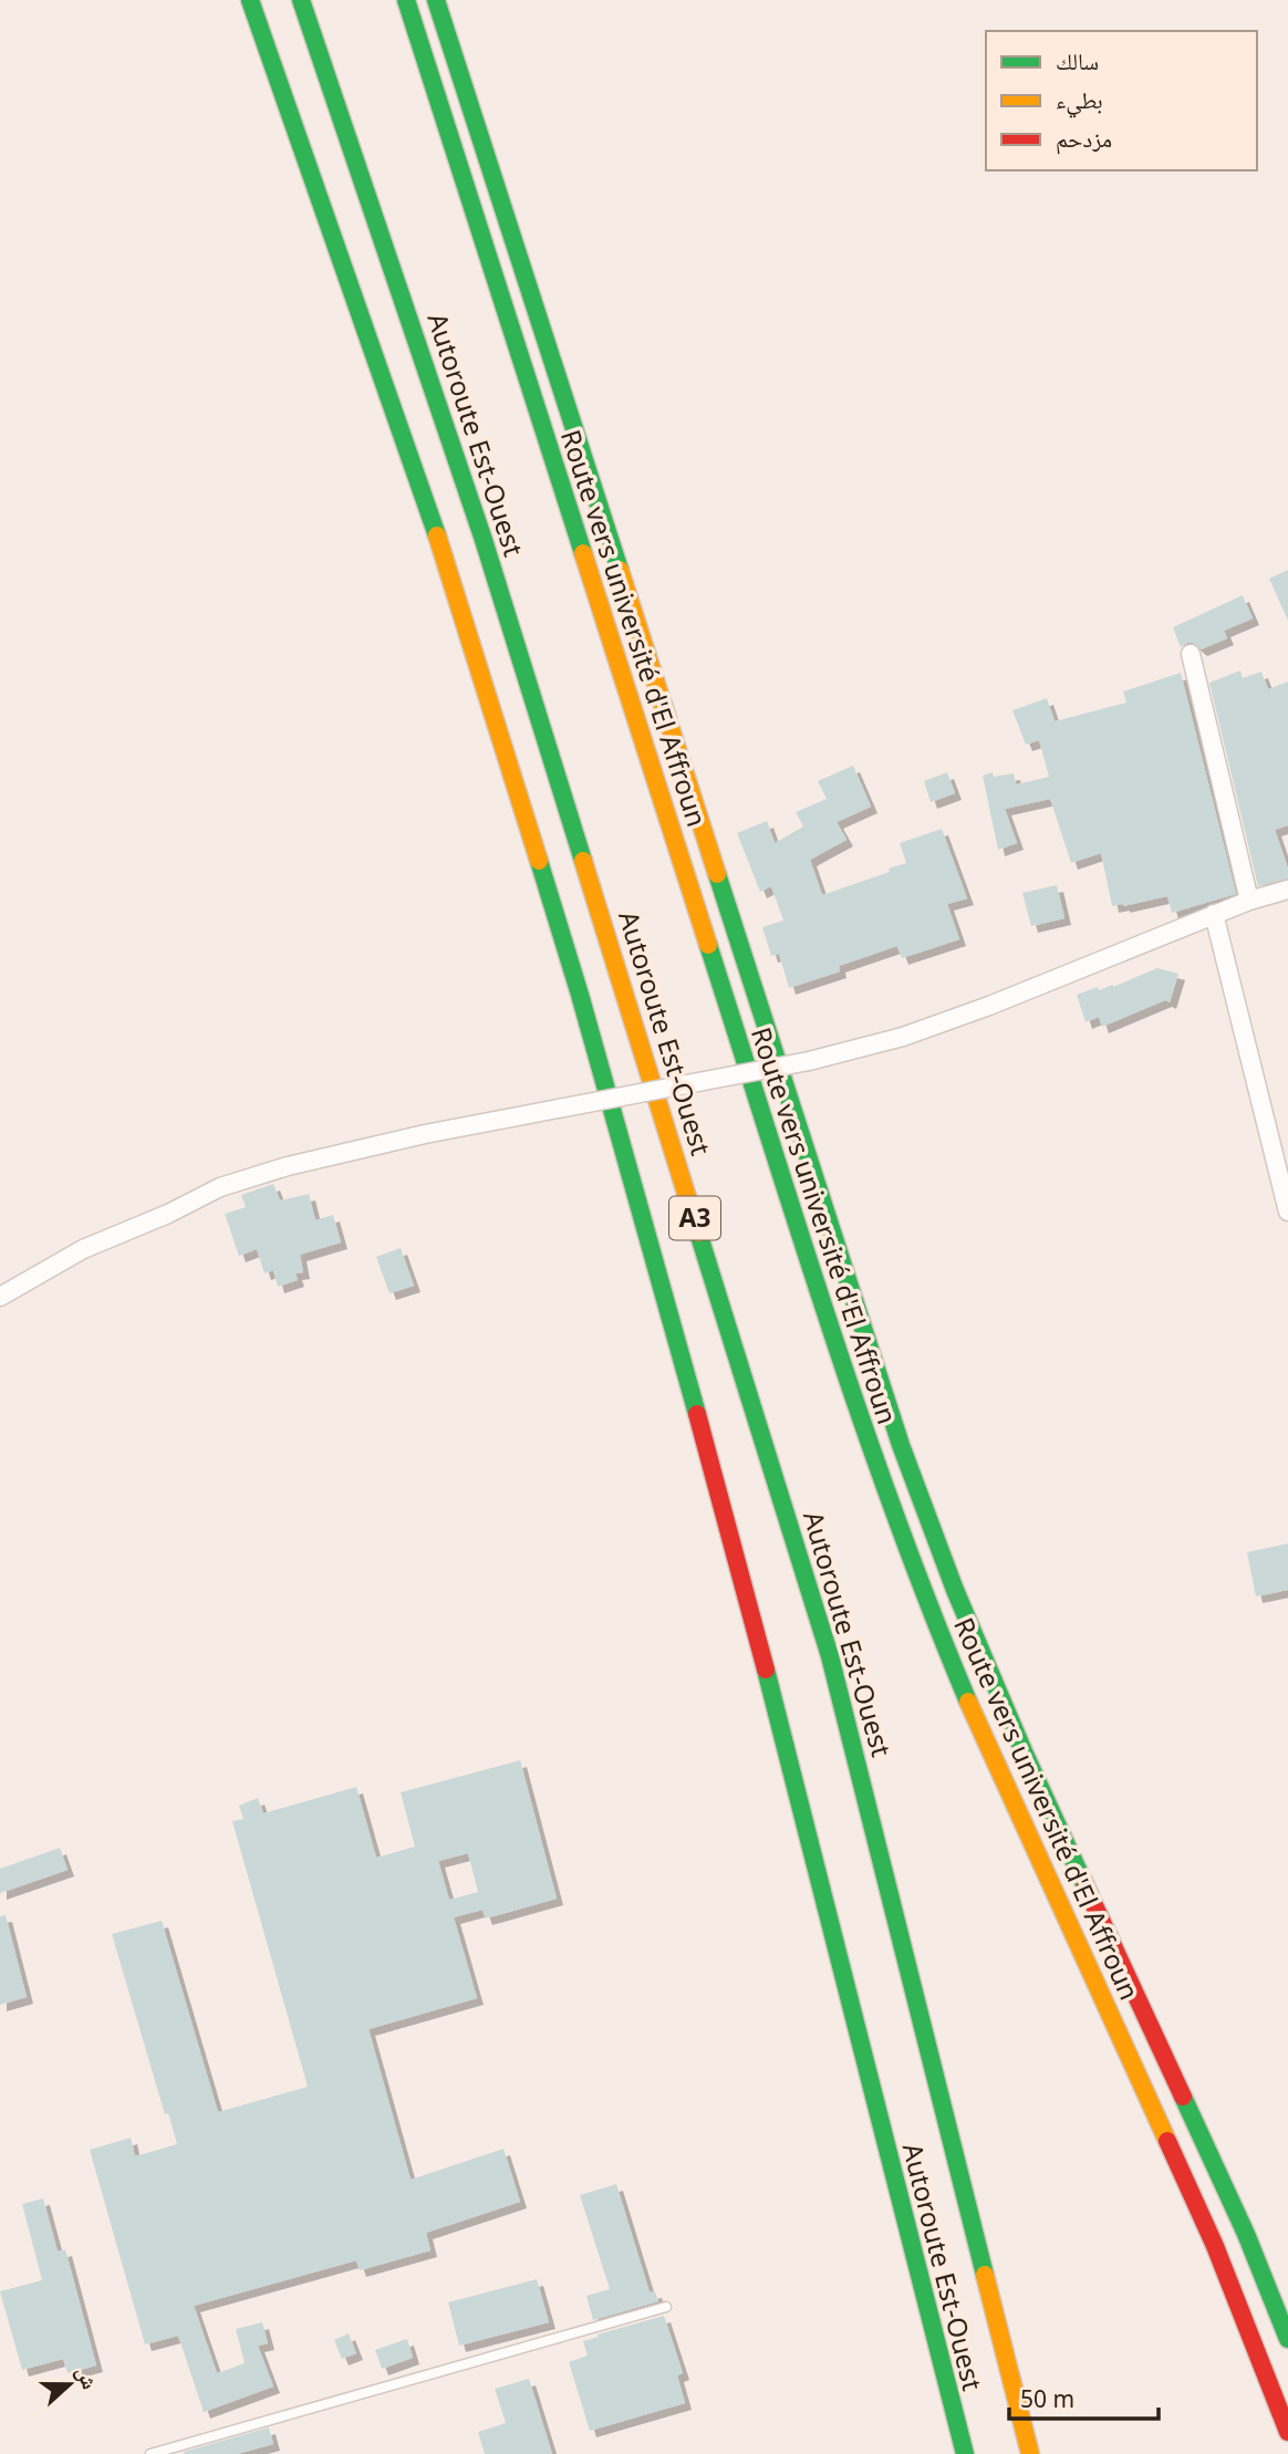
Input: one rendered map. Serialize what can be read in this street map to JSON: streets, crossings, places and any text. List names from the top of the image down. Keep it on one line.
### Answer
{"streets":{"main road":["Autoroute Est-Ouest","Route vers université d'El Affroun","A3"]},"legend":["سالك","بطيء","مزدحم"],"scale_bar":"50 m","north":"right"}
